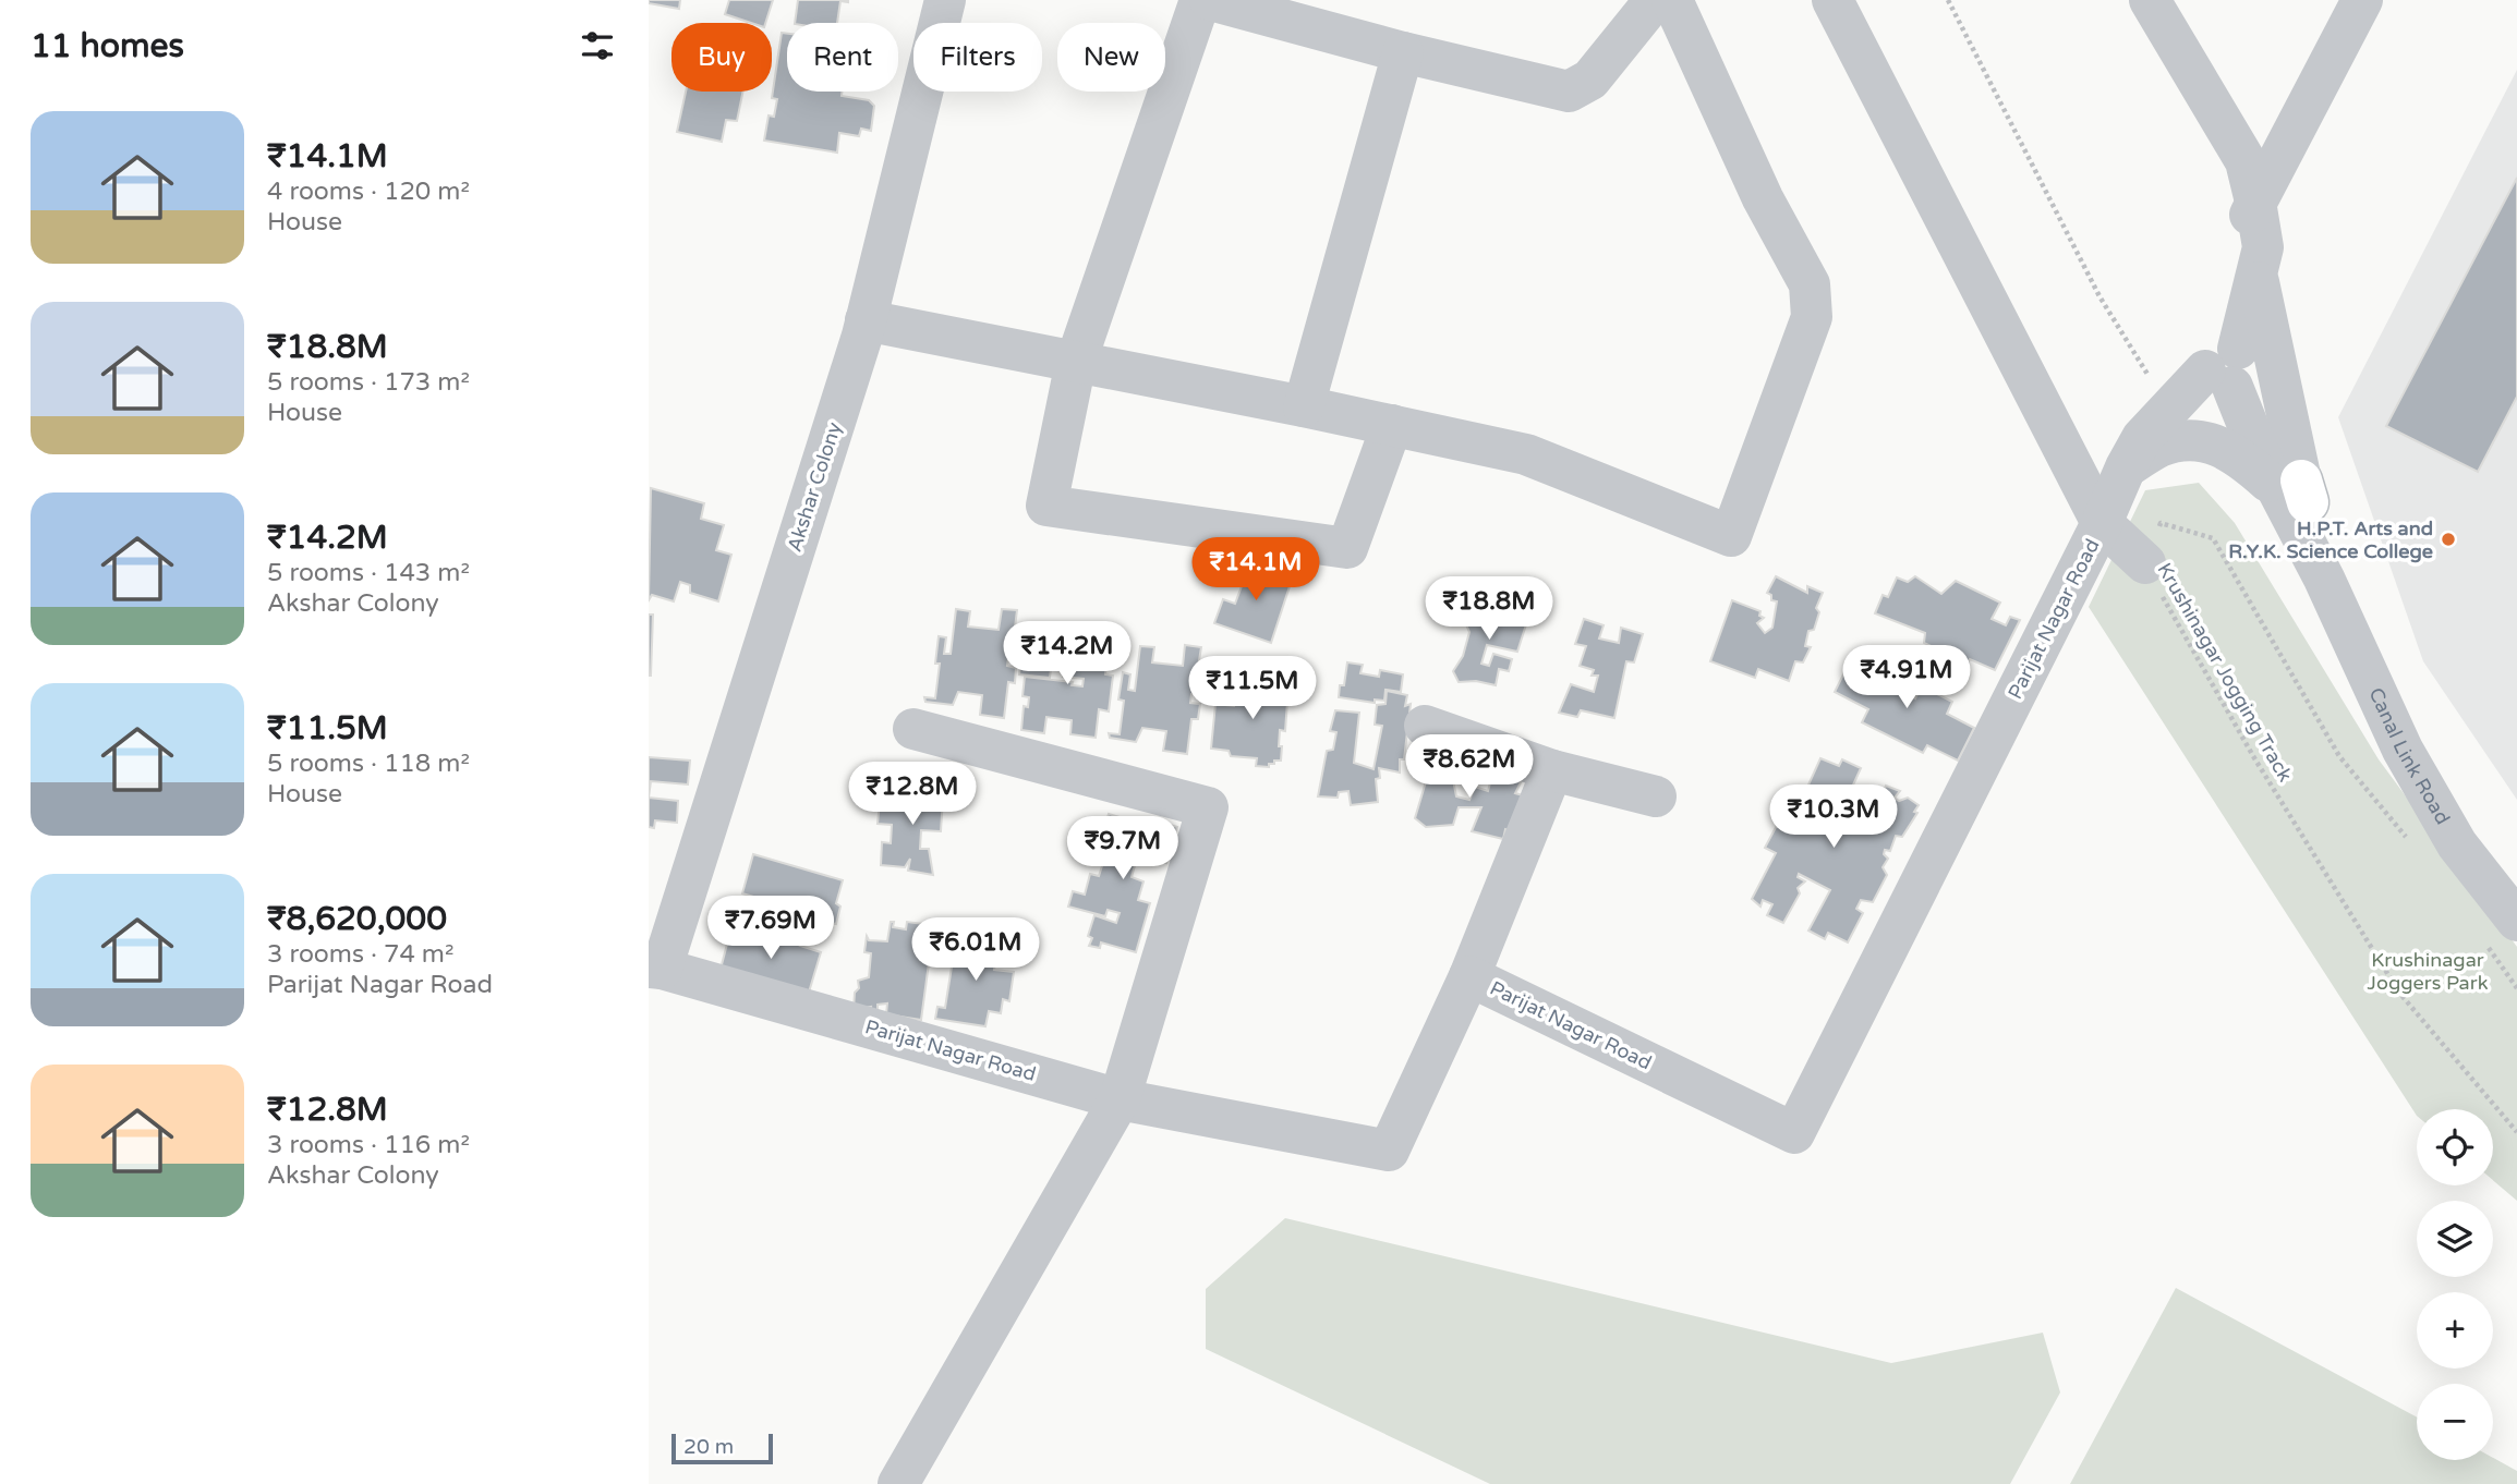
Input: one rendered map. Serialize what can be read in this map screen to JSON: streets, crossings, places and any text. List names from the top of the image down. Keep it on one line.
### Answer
{"streets":{"street":["Akshar Colony","Parijat Nagar Road","Canal Link Road"],"path":["Krushinagar Jogging Track"]},"crossings":[["Akshar Colony","Parijat Nagar Road"]],"parks":["Krushinagar Joggers Park"],"places":["H.P.T. Arts and R.Y.K. Science College"],"scale_bar":"20 m","page":{"heading":"11 homes","chip":["Buy","Rent","Filters","New"],"list":[{"name":"₹14.1M","note":"4 rooms · 120 m² · House"},{"name":"₹18.8M","note":"5 rooms · 173 m² · House"},{"name":"₹14.2M","note":"5 rooms · 143 m² · Akshar Colony"},{"name":"₹11.5M","note":"5 rooms · 118 m² · House"},{"name":"₹8,620,000","note":"3 rooms · 74 m² · Parijat Nagar Road"},{"name":"₹12.8M","note":"3 rooms · 116 m² · Akshar Colony"}],"price":["₹14.1M","₹18.8M","₹14.2M","₹4.91M","₹11.5M","₹8.62M","₹12.8M","₹10.3M","₹9.7M","₹7.69M","₹6.01M"],"map_buttons":["+","−"],"scale":"20 m"}}
